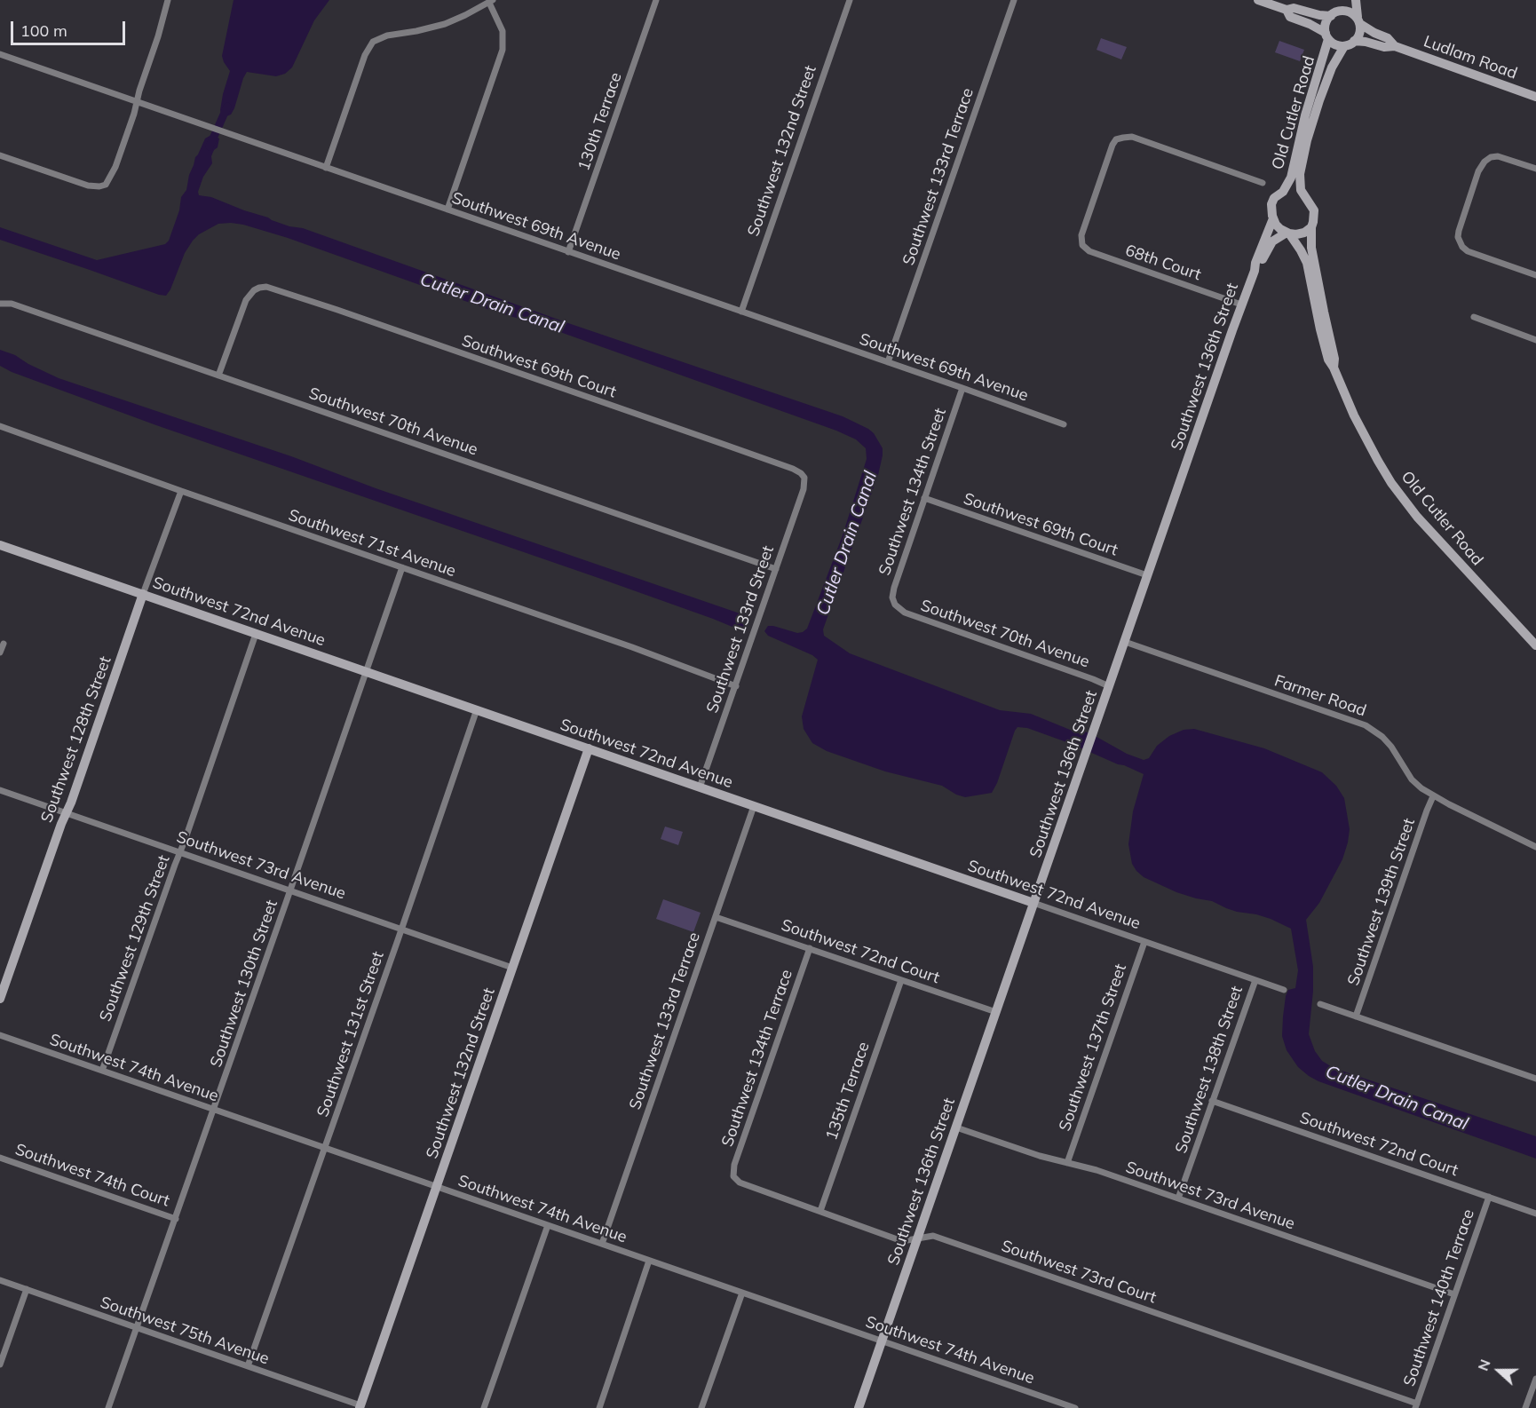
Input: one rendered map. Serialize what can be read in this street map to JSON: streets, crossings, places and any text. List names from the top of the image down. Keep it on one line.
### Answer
{"streets":{"street":["Ludlam Road","Old Cutler Road","130th Terrace","Southwest 132nd Street","Southwest 133rd Terrace","Southwest 69th Avenue","68th Court","Southwest 69th Court","Southwest 136th Street","Southwest 70th Avenue","Southwest 134th Street","Southwest 71st Avenue","Southwest 72nd Avenue","Southwest 133rd Street","Farmer Road","Southwest 128th Street","Southwest 73rd Avenue","Southwest 139th Street","Southwest 129th Street","Southwest 72nd Court","Southwest 130th Street","Southwest 131st Street","Southwest 137th Street","Southwest 134th Terrace","Southwest 74th Avenue","Southwest 138th Street","135th Terrace","Southwest 74th Court","Southwest 73rd Court","Southwest 140th Terrace","Southwest 75th Avenue"]},"crossings":[["Ludlam Road","Old Cutler Road"],["Old Cutler Road","Southwest 136th Street"],["130th Terrace","Southwest 69th Avenue"],["Southwest 132nd Street","Southwest 69th Avenue"],["Southwest 132nd Street","Southwest 72nd Avenue"],["Southwest 132nd Street","Southwest 73rd Avenue"],["Southwest 132nd Street","Southwest 74th Avenue"],["Southwest 132nd Street","Southwest 75th Avenue"],["Southwest 133rd Terrace","Southwest 69th Avenue"],["Southwest 133rd Terrace","Southwest 72nd Avenue"],["Southwest 133rd Terrace","Southwest 72nd Court"],["Southwest 133rd Terrace","Southwest 74th Avenue"],["Southwest 69th Avenue","Southwest 134th Street"],["68th Court","Southwest 136th Street"],["Southwest 69th Court","Southwest 136th Street"],["Southwest 69th Court","Southwest 70th Avenue"],["Southwest 69th Court","Southwest 134th Street"],["Southwest 69th Court","Southwest 133rd Street"],["Southwest 136th Street","Southwest 70th Avenue"],["Southwest 136th Street","Southwest 72nd Avenue"],["Southwest 136th Street","Farmer Road"],["Southwest 136th Street","Southwest 73rd Avenue"],["Southwest 136th Street","Southwest 72nd Court"],["Southwest 136th Street","Southwest 74th Avenue"],["Southwest 136th Street","Southwest 73rd Court"],["Southwest 70th Avenue","Southwest 134th Street"],["Southwest 70th Avenue","Southwest 133rd Street"],["Southwest 71st Avenue","Southwest 133rd Street"],["Southwest 71st Avenue","Southwest 128th Street"],["Southwest 71st Avenue","Southwest 130th Street"],["Southwest 72nd Avenue","Southwest 133rd Street"],["Southwest 72nd Avenue","Southwest 128th Street"],["Southwest 72nd Avenue","Southwest 129th Street"],["Southwest 72nd Avenue","Southwest 130th Street"],["Southwest 72nd Avenue","Southwest 131st Street"],["Southwest 72nd Avenue","Southwest 137th Street"],["Southwest 72nd Avenue","Southwest 138th Street"],["Farmer Road","Southwest 139th Street"],["Southwest 128th Street","Southwest 73rd Avenue"],["Southwest 73rd Avenue","Southwest 129th Street"],["Southwest 73rd Avenue","Southwest 130th Street"],["Southwest 73rd Avenue","Southwest 131st Street"],["Southwest 73rd Avenue","Southwest 137th Street"],["Southwest 73rd Avenue","Southwest 138th Street"],["Southwest 73rd Avenue","Southwest 140th Terrace"],["Southwest 129th Street","Southwest 74th Avenue"],["Southwest 72nd Court","Southwest 134th Terrace"],["Southwest 72nd Court","Southwest 138th Street"],["Southwest 72nd Court","135th Terrace"],["Southwest 72nd Court","Southwest 140th Terrace"],["Southwest 130th Street","Southwest 74th Avenue"],["Southwest 130th Street","Southwest 74th Court"],["Southwest 130th Street","Southwest 75th Avenue"],["Southwest 131st Street","Southwest 74th Avenue"],["Southwest 131st Street","Southwest 75th Avenue"],["Southwest 134th Terrace","Southwest 73rd Court"],["135th Terrace","Southwest 73rd Court"],["Southwest 73rd Court","Southwest 140th Terrace"]],"water":["Cutler Drain Canal"],"scale_bar":"100 m","north":"left"}
